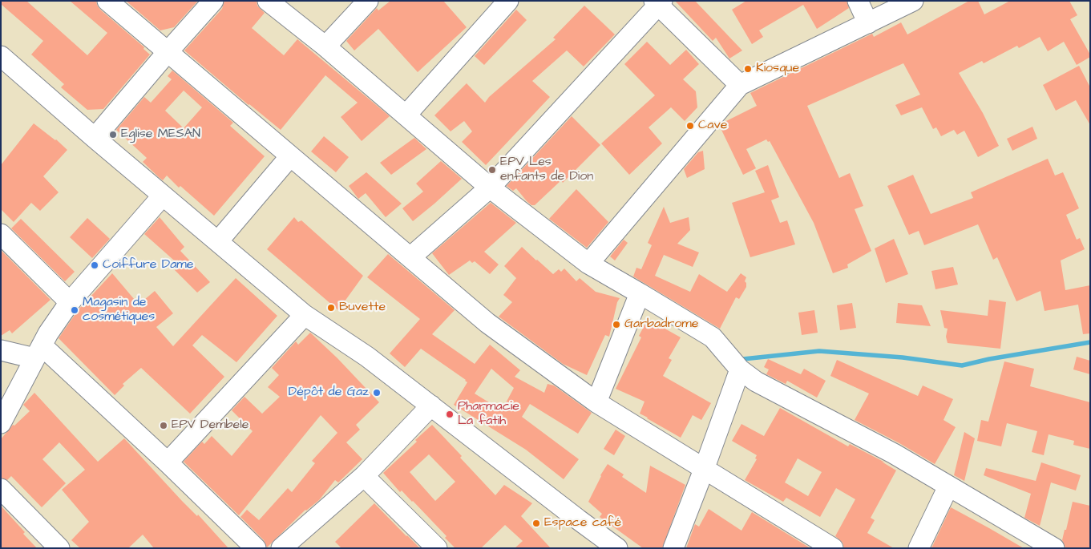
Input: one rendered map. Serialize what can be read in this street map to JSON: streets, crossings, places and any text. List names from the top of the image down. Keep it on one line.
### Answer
{"places":["Kiosque","Cave","Eglise MESAN","EPV Les enfants de Dion","Coiffure Dame","Buvette","Magasin de cosmétiques","Garbadrome","Dépôt de Gaz","Pharmacie La fatih","EPV Dembele","Espace café"]}
